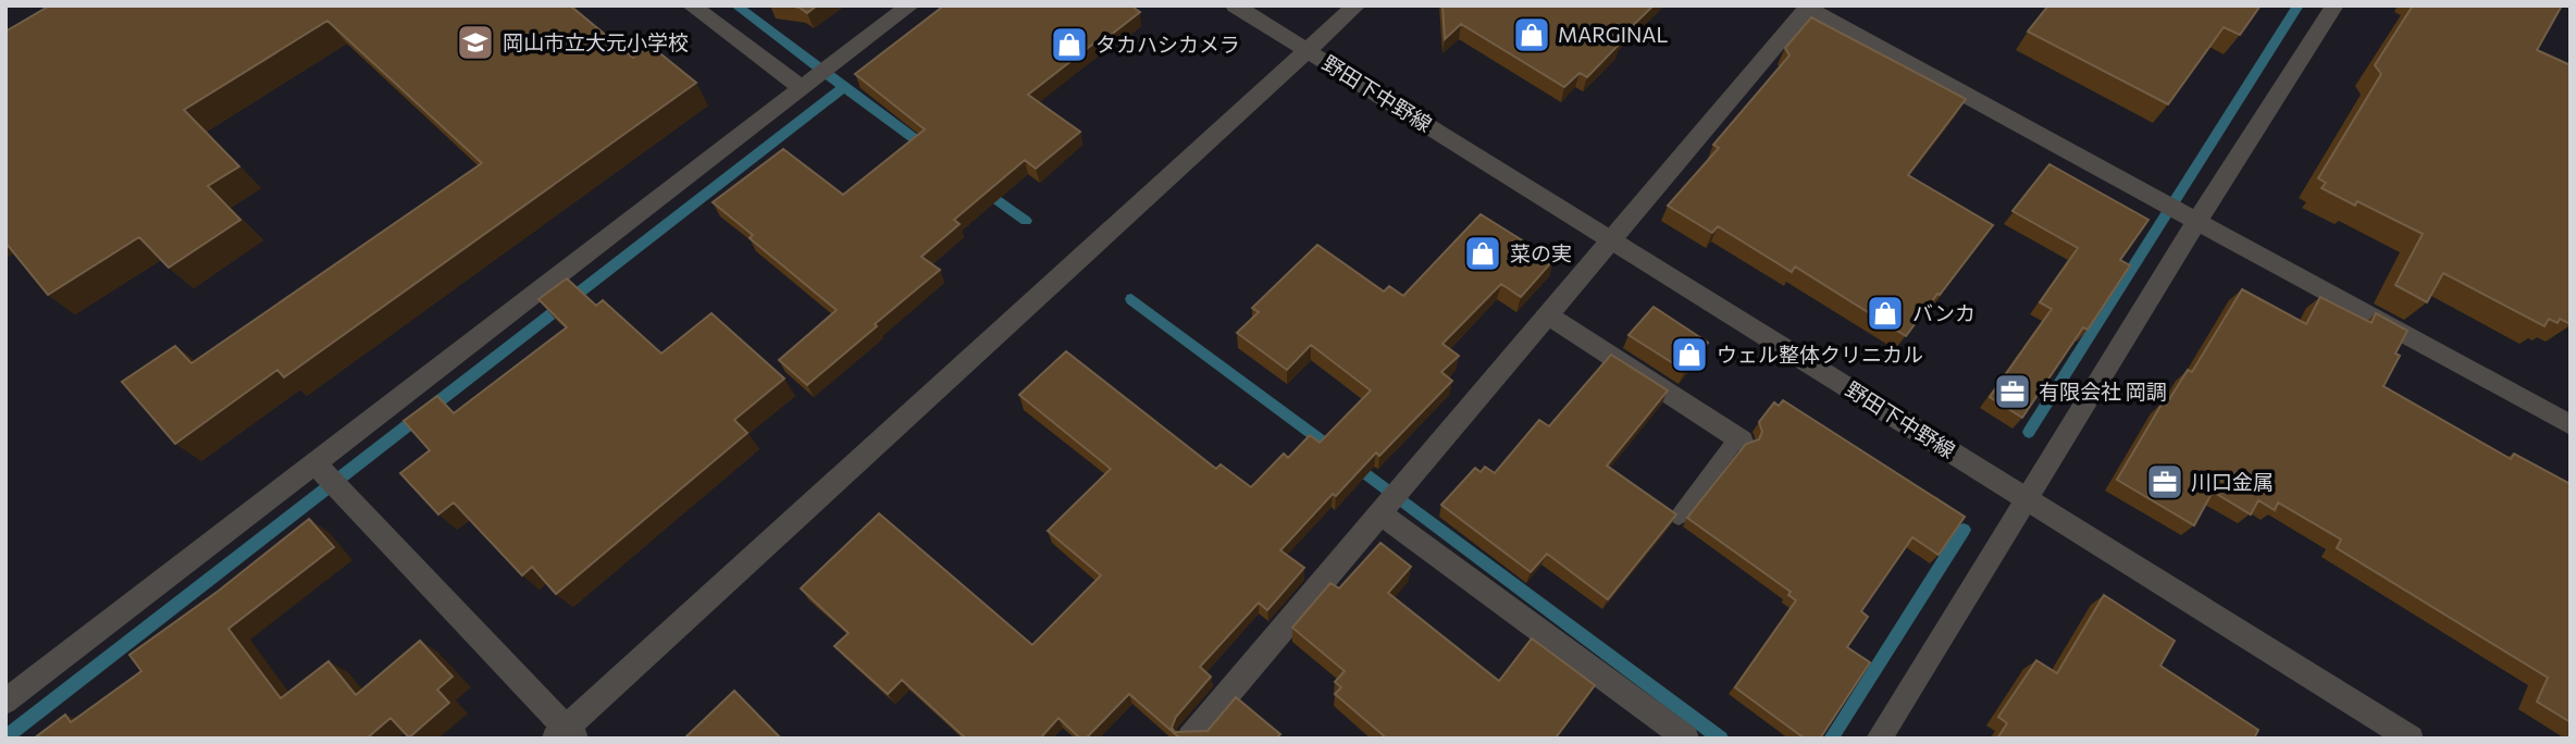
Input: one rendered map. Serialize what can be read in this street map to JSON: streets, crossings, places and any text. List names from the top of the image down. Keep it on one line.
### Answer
{"streets":{"street":["野田下中野線"]},"places":{"shop":["MARGINAL","タカハシカメラ","菜の実","バンカ","ウェル整体クリニカル"],"school or university":["岡山市立大元小学校"],"office":["有限会社 岡調","川口金属"]}}
